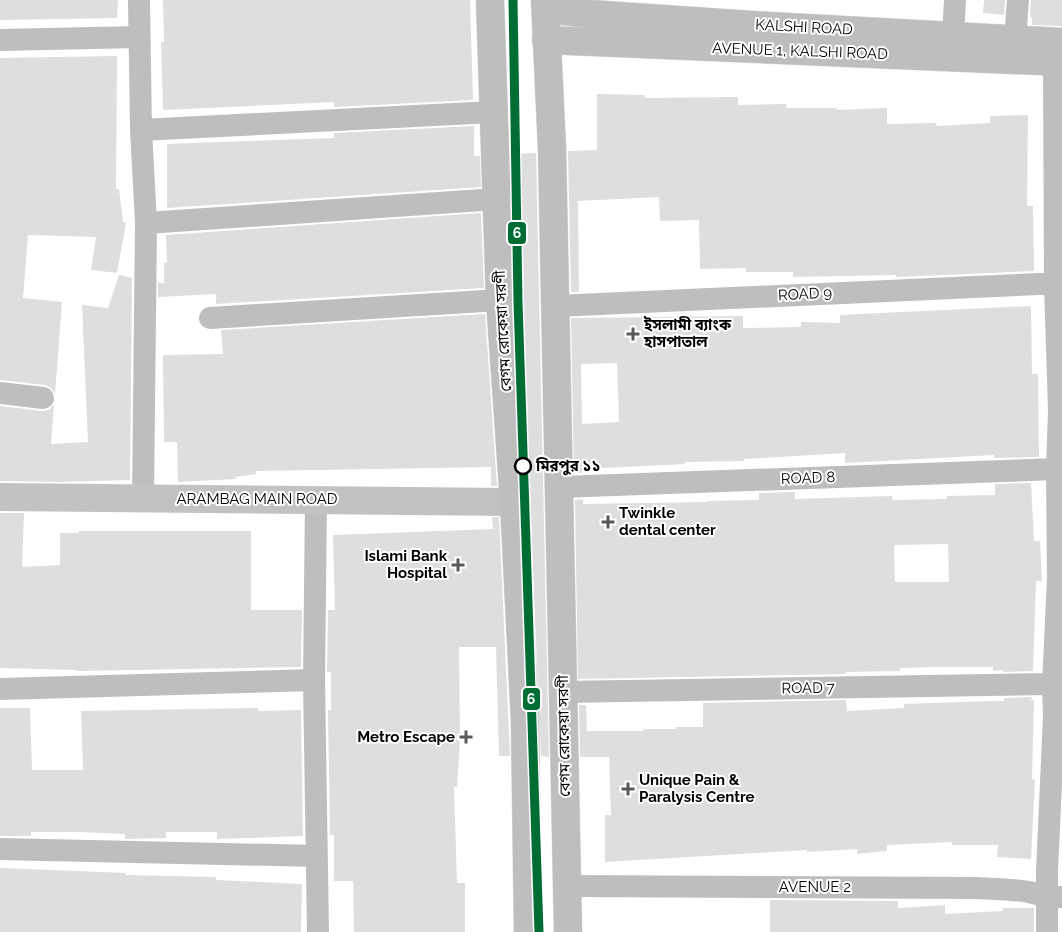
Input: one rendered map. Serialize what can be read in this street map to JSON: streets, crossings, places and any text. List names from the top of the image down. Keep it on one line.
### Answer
{"streets":{"main road":["KALSHI ROAD","AVENUE 1, KALSHI ROAD","বেগম রোকেয়া সরণী"],"street":["ROAD 9","ROAD 8","ARAMBAG MAIN ROAD","ROAD 7","AVENUE 2"]},"crossings":[["KALSHI ROAD","AVENUE 1, KALSHI ROAD"],["KALSHI ROAD","বেগম রোকেয়া সরণী"],["AVENUE 1, KALSHI ROAD","বেগম রোকেয়া সরণী"],["ROAD 9","বেগম রোকেয়া সরণী"],["বেগম রোকেয়া সরণী","ROAD 8"],["বেগম রোকেয়া সরণী","ARAMBAG MAIN ROAD"],["বেগম রোকেয়া সরণী","ROAD 7"],["বেগম রোকেয়া সরণী","AVENUE 2"]],"places":{"health":["ইসলামী ব্যাংক হাসপাতাল","Twinkle dental center","Islami Bank Hospital","Metro Escape","Unique Pain & Paralysis Centre"],"other":["মিরপুর ১১"]},"lines":["transit line 6"]}
